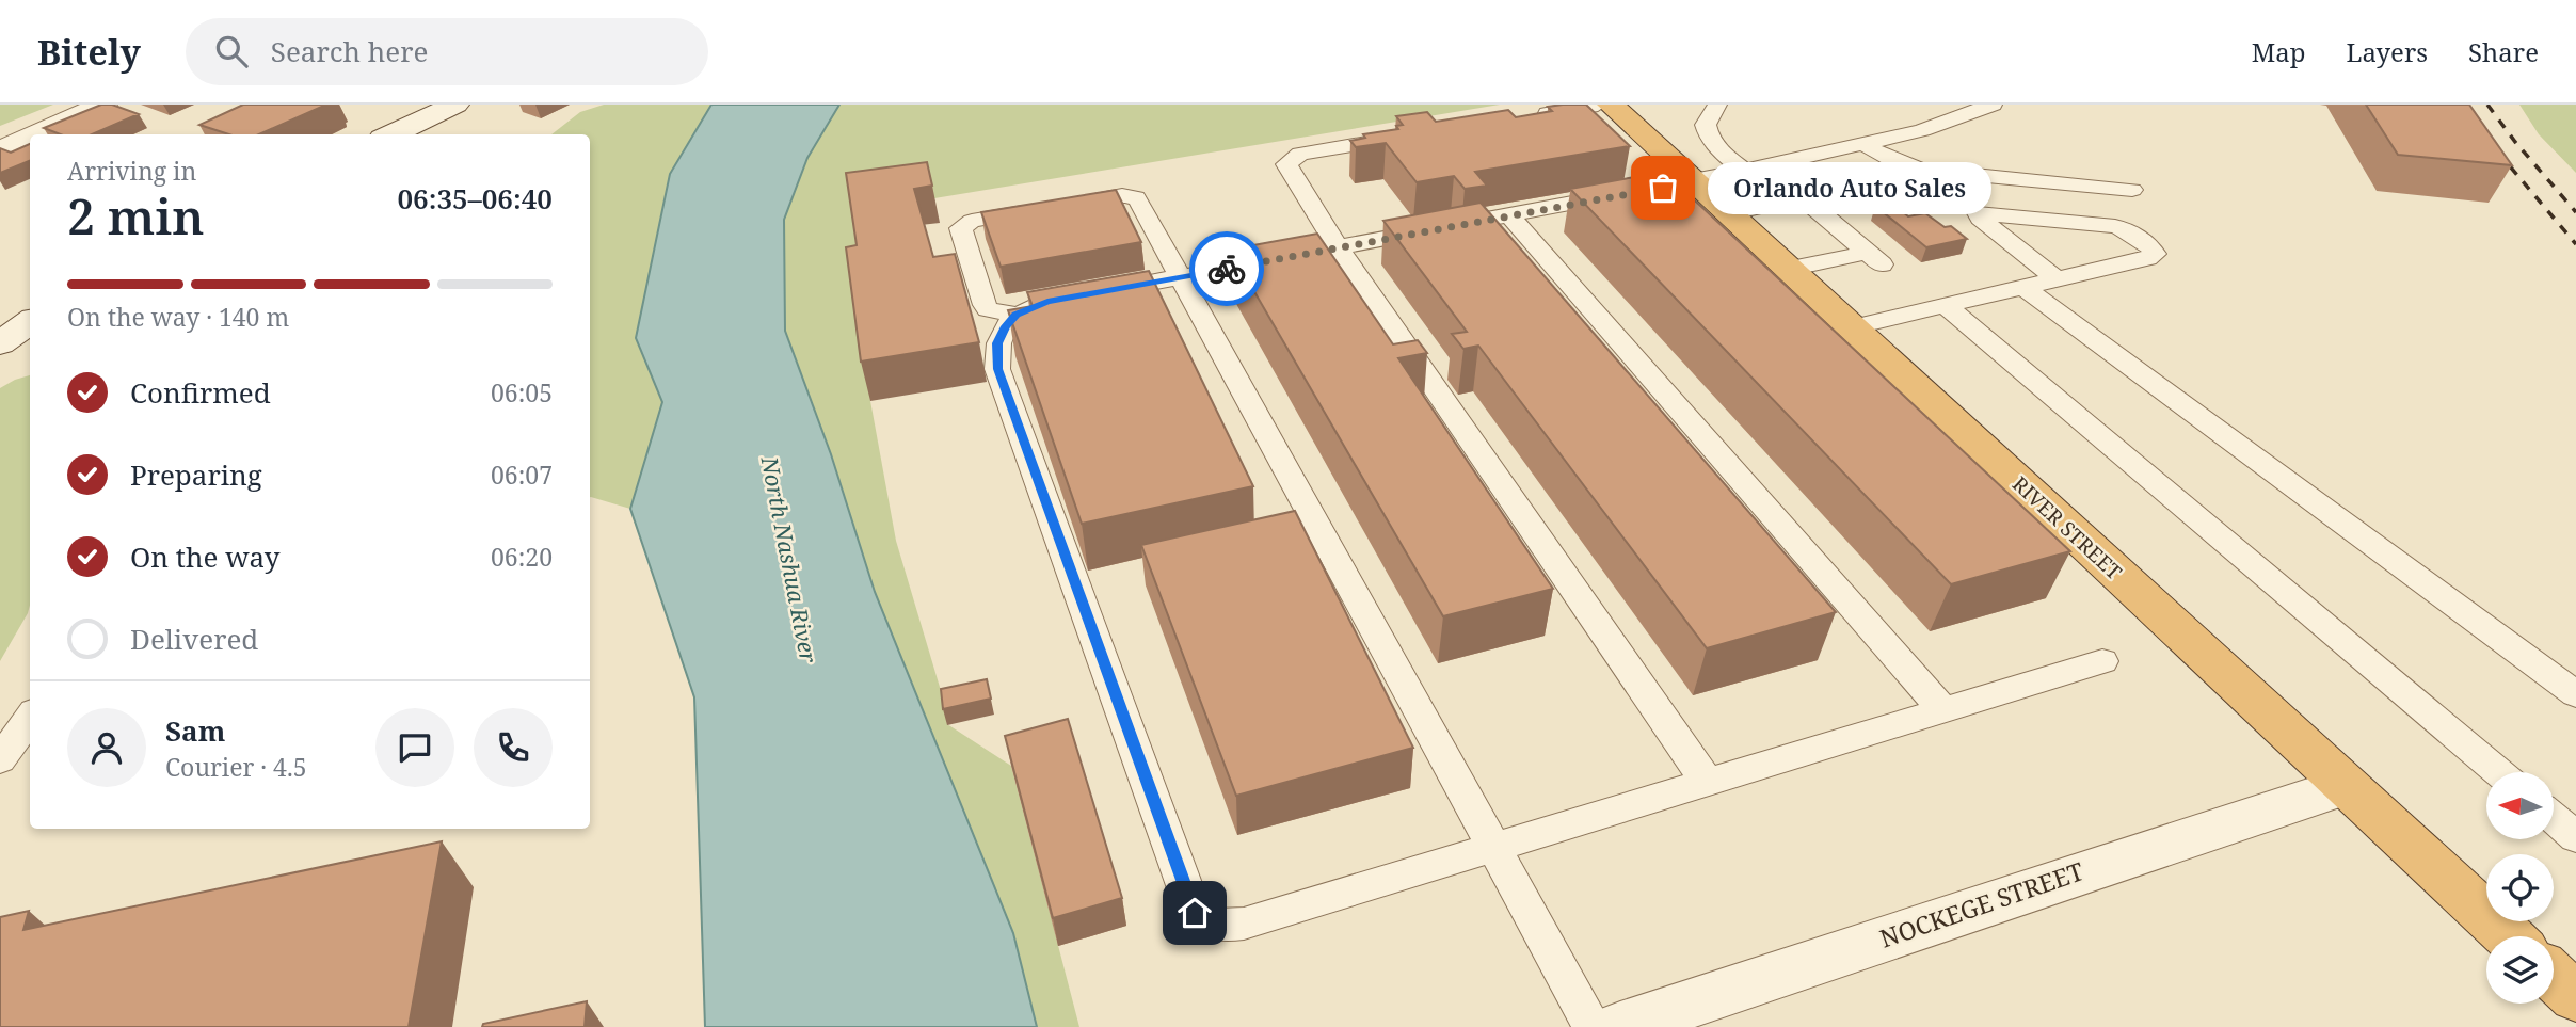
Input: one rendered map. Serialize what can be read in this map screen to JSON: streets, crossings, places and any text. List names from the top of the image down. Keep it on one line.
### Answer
{"streets":{"highway":["RIVER STREET"],"street":["NOCKEGE STREET"]},"crossings":[["RIVER STREET","NOCKEGE STREET"]],"water":["North Nashua River"],"places":["Orlando Auto Sales"],"north":"left","page":{"header":"Bitely","search":"Search here","nav":["Map","Layers","Share"],"heading":["2 min","Arriving in","06:35–06:40"],"panel":["Sam","Courier · 4.5"],"bubble":"Orlando Auto Sales","bar":"On the way · 140 m","list":[["Confirmed","06:05"],["Preparing","06:07"],["On the way","06:20"],"Delivered"]}}
